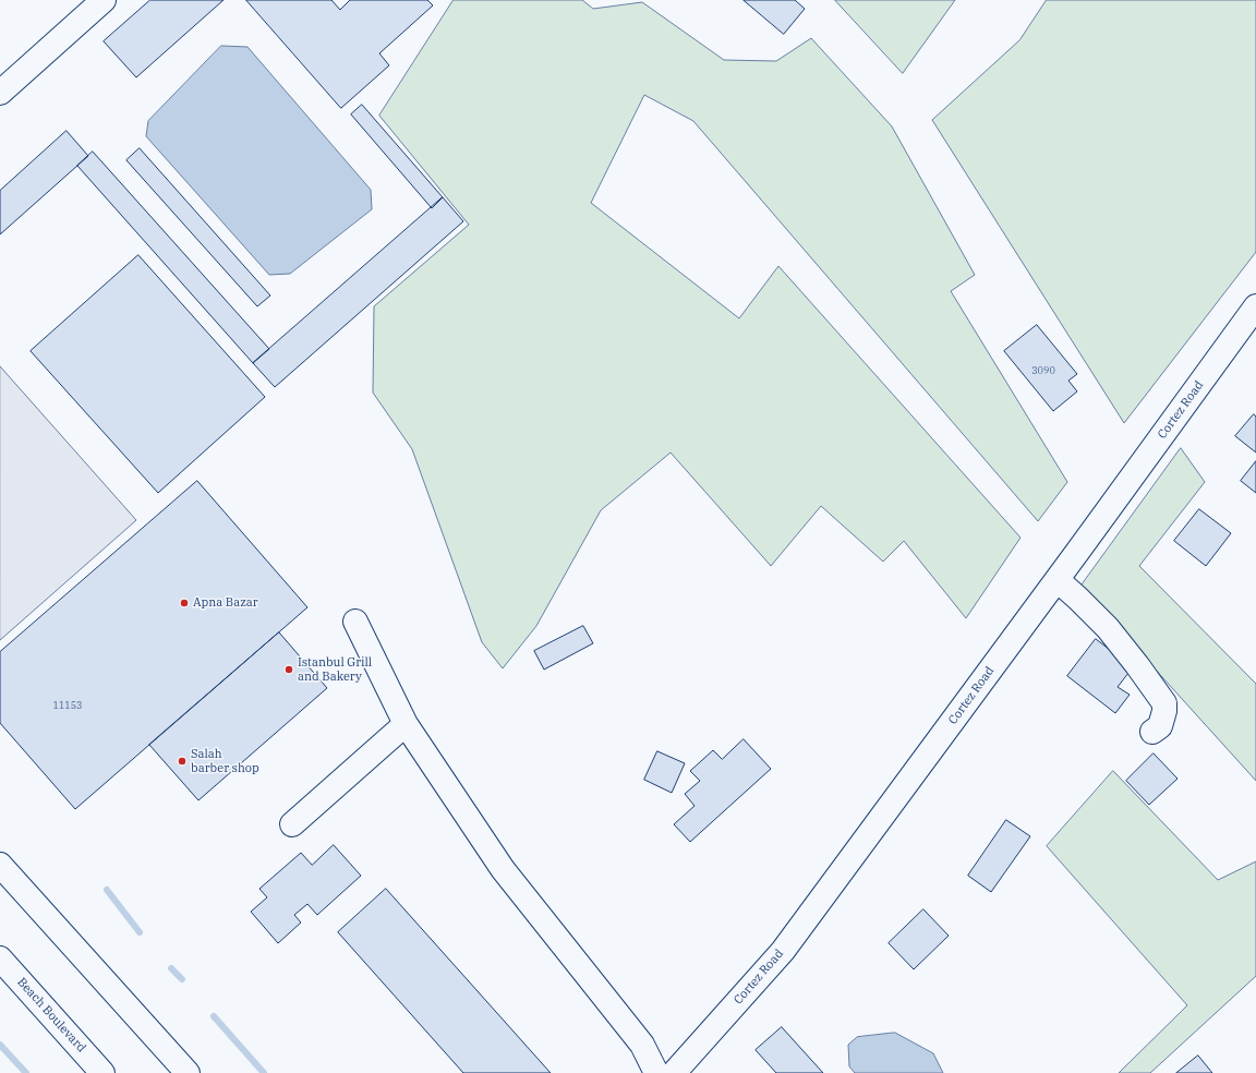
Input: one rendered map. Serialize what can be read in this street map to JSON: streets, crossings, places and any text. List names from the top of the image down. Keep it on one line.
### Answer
{"streets":{"main road":["Cortez Road","Beach Boulevard"]},"places":["Apna Bazar","Istanbul Grill and Bakery","Salah barber shop"],"house_numbers":["3090","11153"]}
